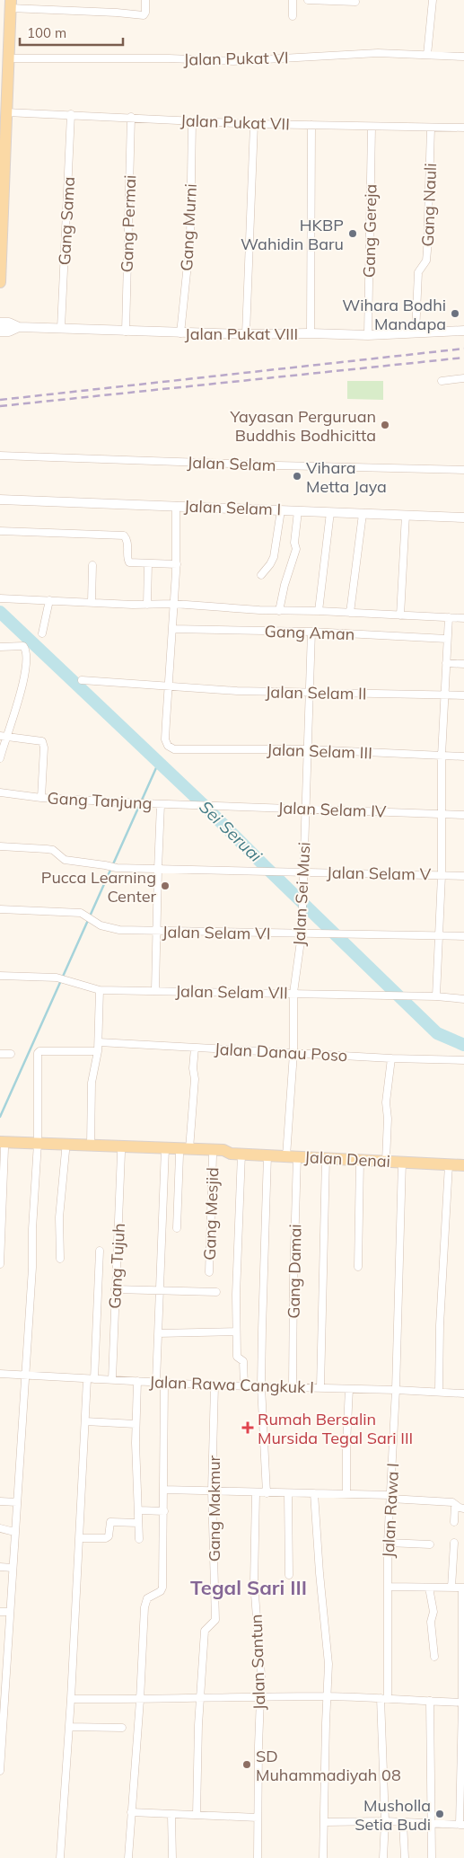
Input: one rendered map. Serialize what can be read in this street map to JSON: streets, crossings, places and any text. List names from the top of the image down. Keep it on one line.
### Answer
{"streets":{"main road":["Jalan Denai"],"street":["Jalan Pukat VI","Jalan Pukat VII","Gang Nauli","Gang Sama","Gang Permai","Gang Murni","Gang Gereja","Jalan Pukat VIII","Jalan Selam","Jalan Selam I","Gang Aman","Jalan Selam II","Jalan Selam III","Gang Tanjung","Jalan Selam IV","Jalan Selam V","Jalan Sei Musi","Jalan Selam VI","Jalan Selam VII","Jalan Danau Poso","Gang Mesjid","Gang Tujuh","Gang Damai","Jalan Rawa Cangkuk I","Gang Makmur","Jalan Rawa I","Jalan Santun"]},"crossings":[["Jalan Pukat VII","Gang Nauli"],["Jalan Pukat VII","Gang Sama"],["Jalan Pukat VII","Gang Permai"],["Jalan Pukat VII","Gang Murni"],["Jalan Pukat VII","Gang Gereja"],["Gang Nauli","Jalan Pukat VIII"],["Gang Sama","Jalan Pukat VIII"],["Gang Permai","Jalan Pukat VIII"],["Gang Murni","Jalan Pukat VIII"],["Gang Gereja","Jalan Pukat VIII"],["Gang Aman","Jalan Sei Musi"],["Jalan Selam II","Jalan Selam III"],["Jalan Selam II","Jalan Sei Musi"],["Jalan Selam III","Jalan Sei Musi"],["Gang Tanjung","Jalan Selam IV"],["Jalan Selam IV","Jalan Sei Musi"],["Jalan Selam V","Jalan Sei Musi"],["Jalan Sei Musi","Jalan Selam VI"],["Jalan Sei Musi","Jalan Selam VII"],["Jalan Sei Musi","Jalan Danau Poso"],["Jalan Sei Musi","Jalan Denai"],["Jalan Sei Musi","Gang Damai"],["Jalan Denai","Gang Mesjid"],["Jalan Denai","Gang Tujuh"],["Jalan Denai","Gang Damai"],["Jalan Denai","Jalan Rawa I"],["Gang Tujuh","Jalan Rawa Cangkuk I"],["Gang Damai","Jalan Rawa Cangkuk I"],["Jalan Rawa Cangkuk I","Gang Makmur"],["Jalan Rawa Cangkuk I","Jalan Rawa I"]],"districts":["Tegal Sari III"],"water":["Sei Seruai"],"places":{"other":["HKBP Wahidin Baru","Wihara Bodhi Mandapa","Yayasan Perguruan Buddhis Bodhicitta","Vihara Metta Jaya","Pucca Learning Center","SD Muhammadiyah 08","Musholla Setia Budi"],"health":["Rumah Bersalin Mursida Tegal Sari III"]},"scale_bar":"100 m"}
